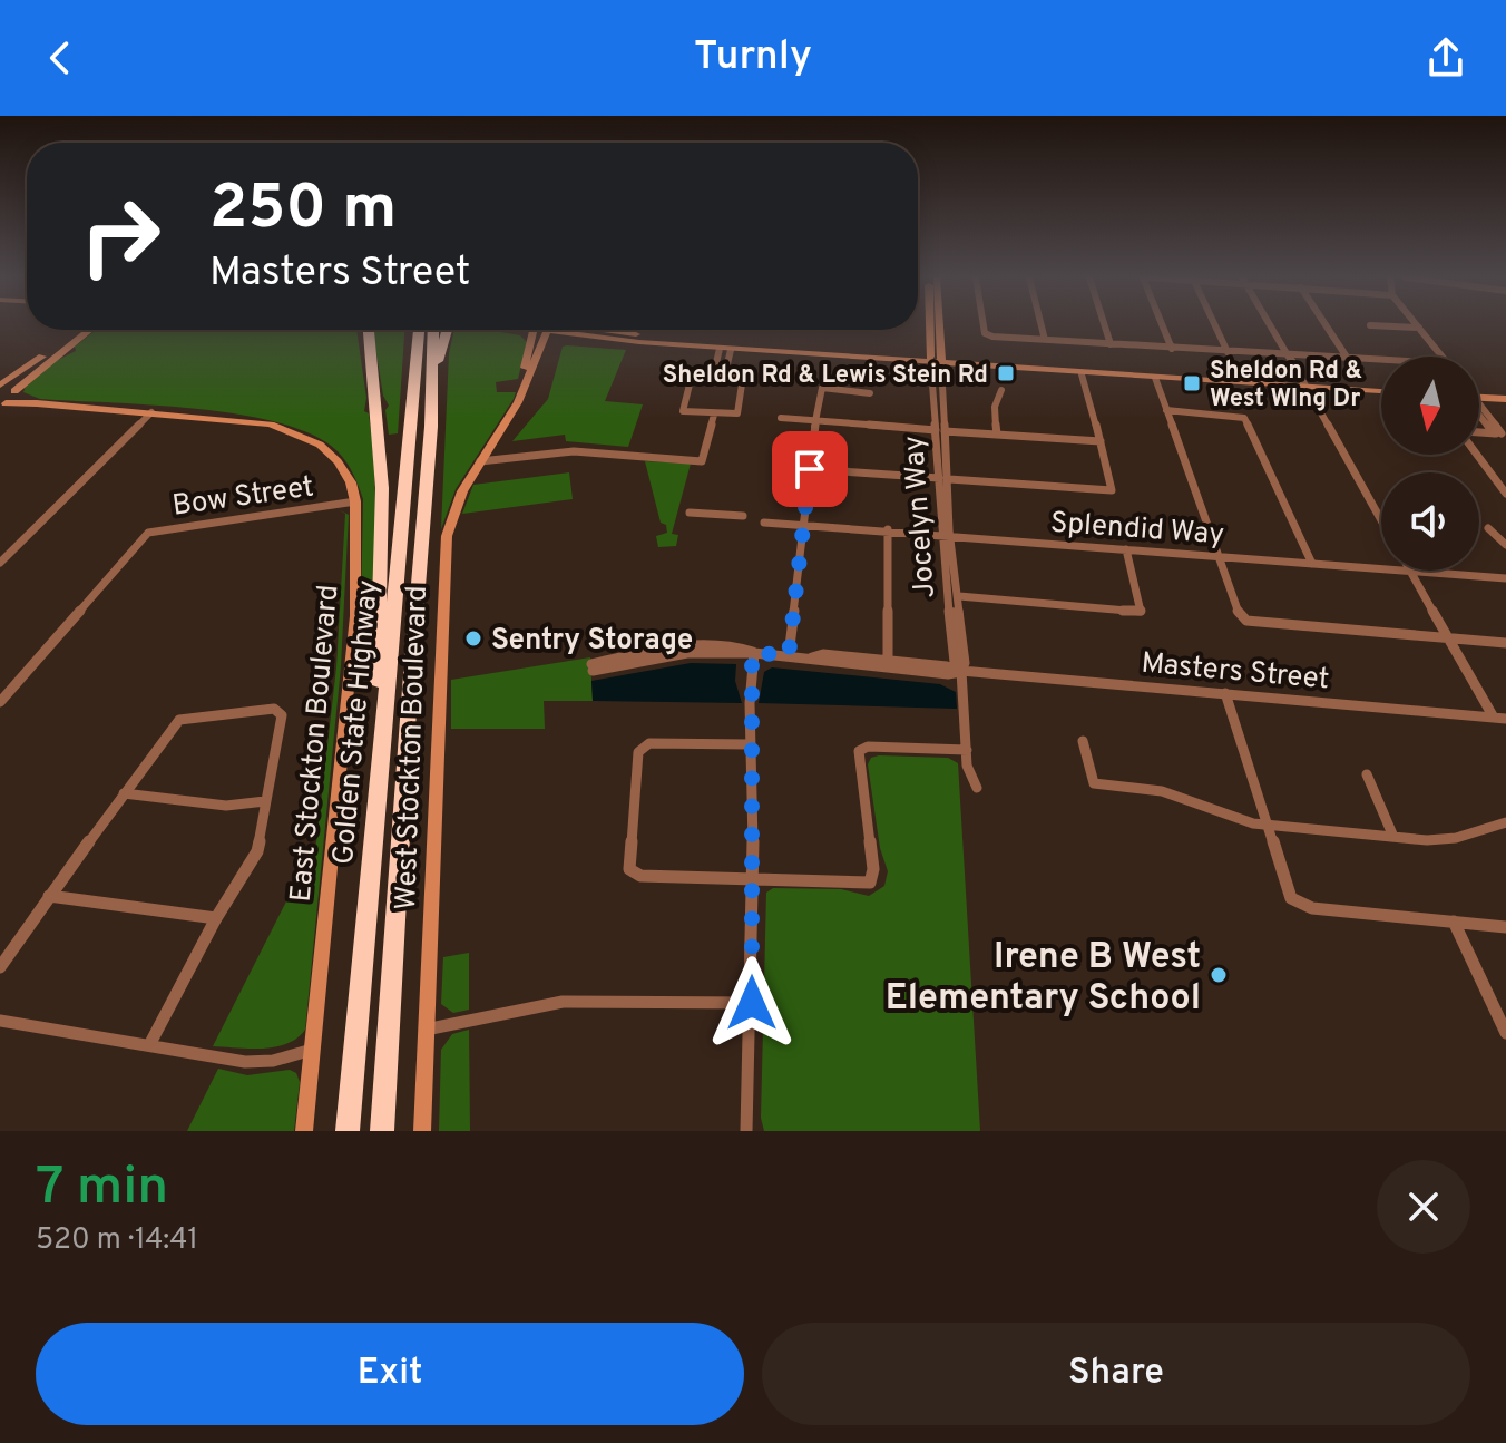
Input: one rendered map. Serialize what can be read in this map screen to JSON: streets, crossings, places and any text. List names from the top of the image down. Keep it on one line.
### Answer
{"streets":{"highway":["Golden State Highway"],"street":["Bow Street","Jocelyn Way","Splendid Way","Masters Street","East Stockton Boulevard","West Stockton Boulevard"]},"crossings":[["Bow Street","East Stockton Boulevard"],["Jocelyn Way","Splendid Way"],["Jocelyn Way","Masters Street"]],"places":{"transit":["Sheldon Rd & Lewis Stein Rd","Sheldon Rd & West WIng Dr"],"other":["Sentry Storage","Irene B West Elementary School"]},"north":"bottom","page":{"header":"Turnly","turn":["250 m","Masters Street"],"heading":["7 min","520 m · 14:41"],"buttons":["Exit","Share"]}}
